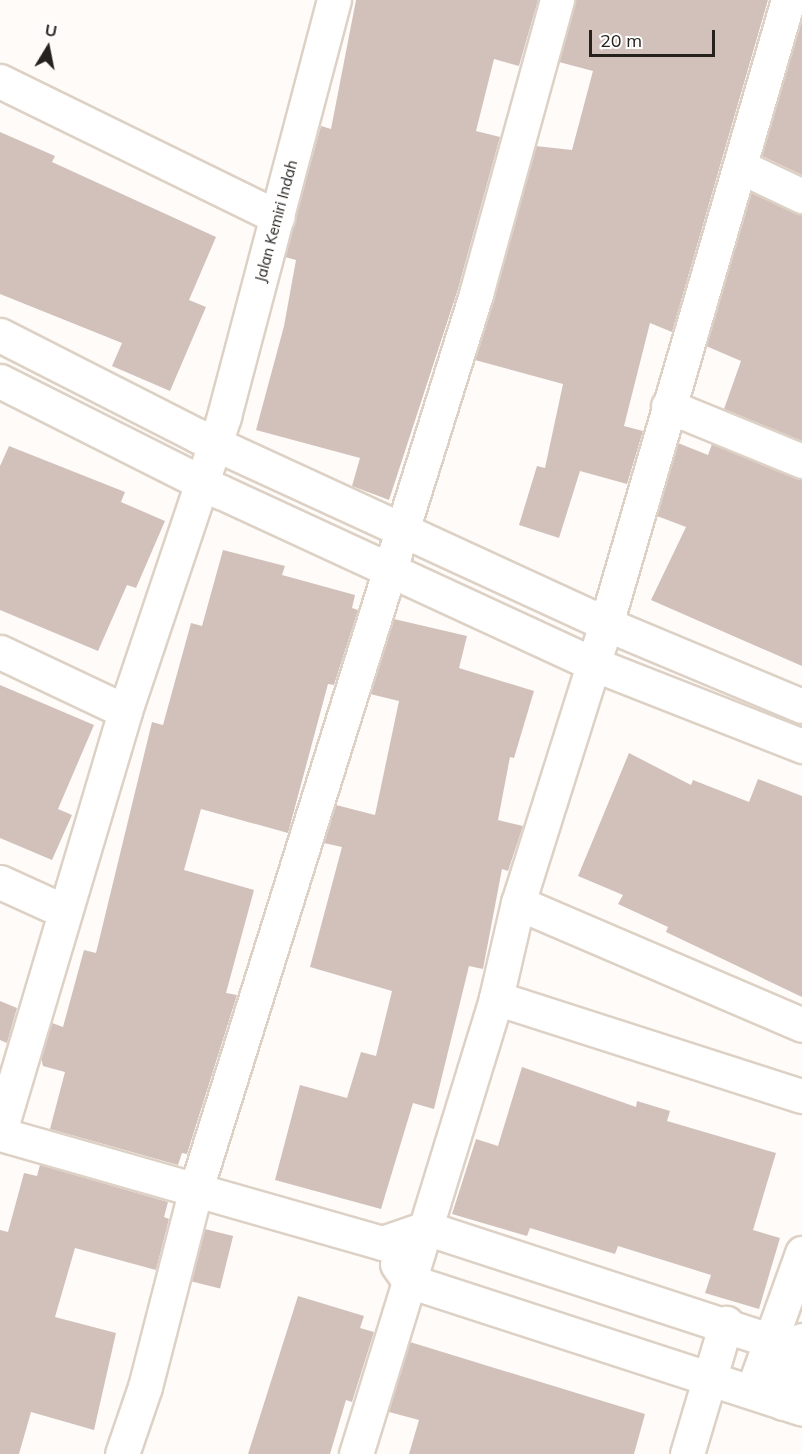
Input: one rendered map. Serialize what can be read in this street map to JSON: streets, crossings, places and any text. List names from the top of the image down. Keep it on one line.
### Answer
{"streets":{"street":["Jalan Kemiri Indah"]},"scale_bar":"20 m","north":"top"}
